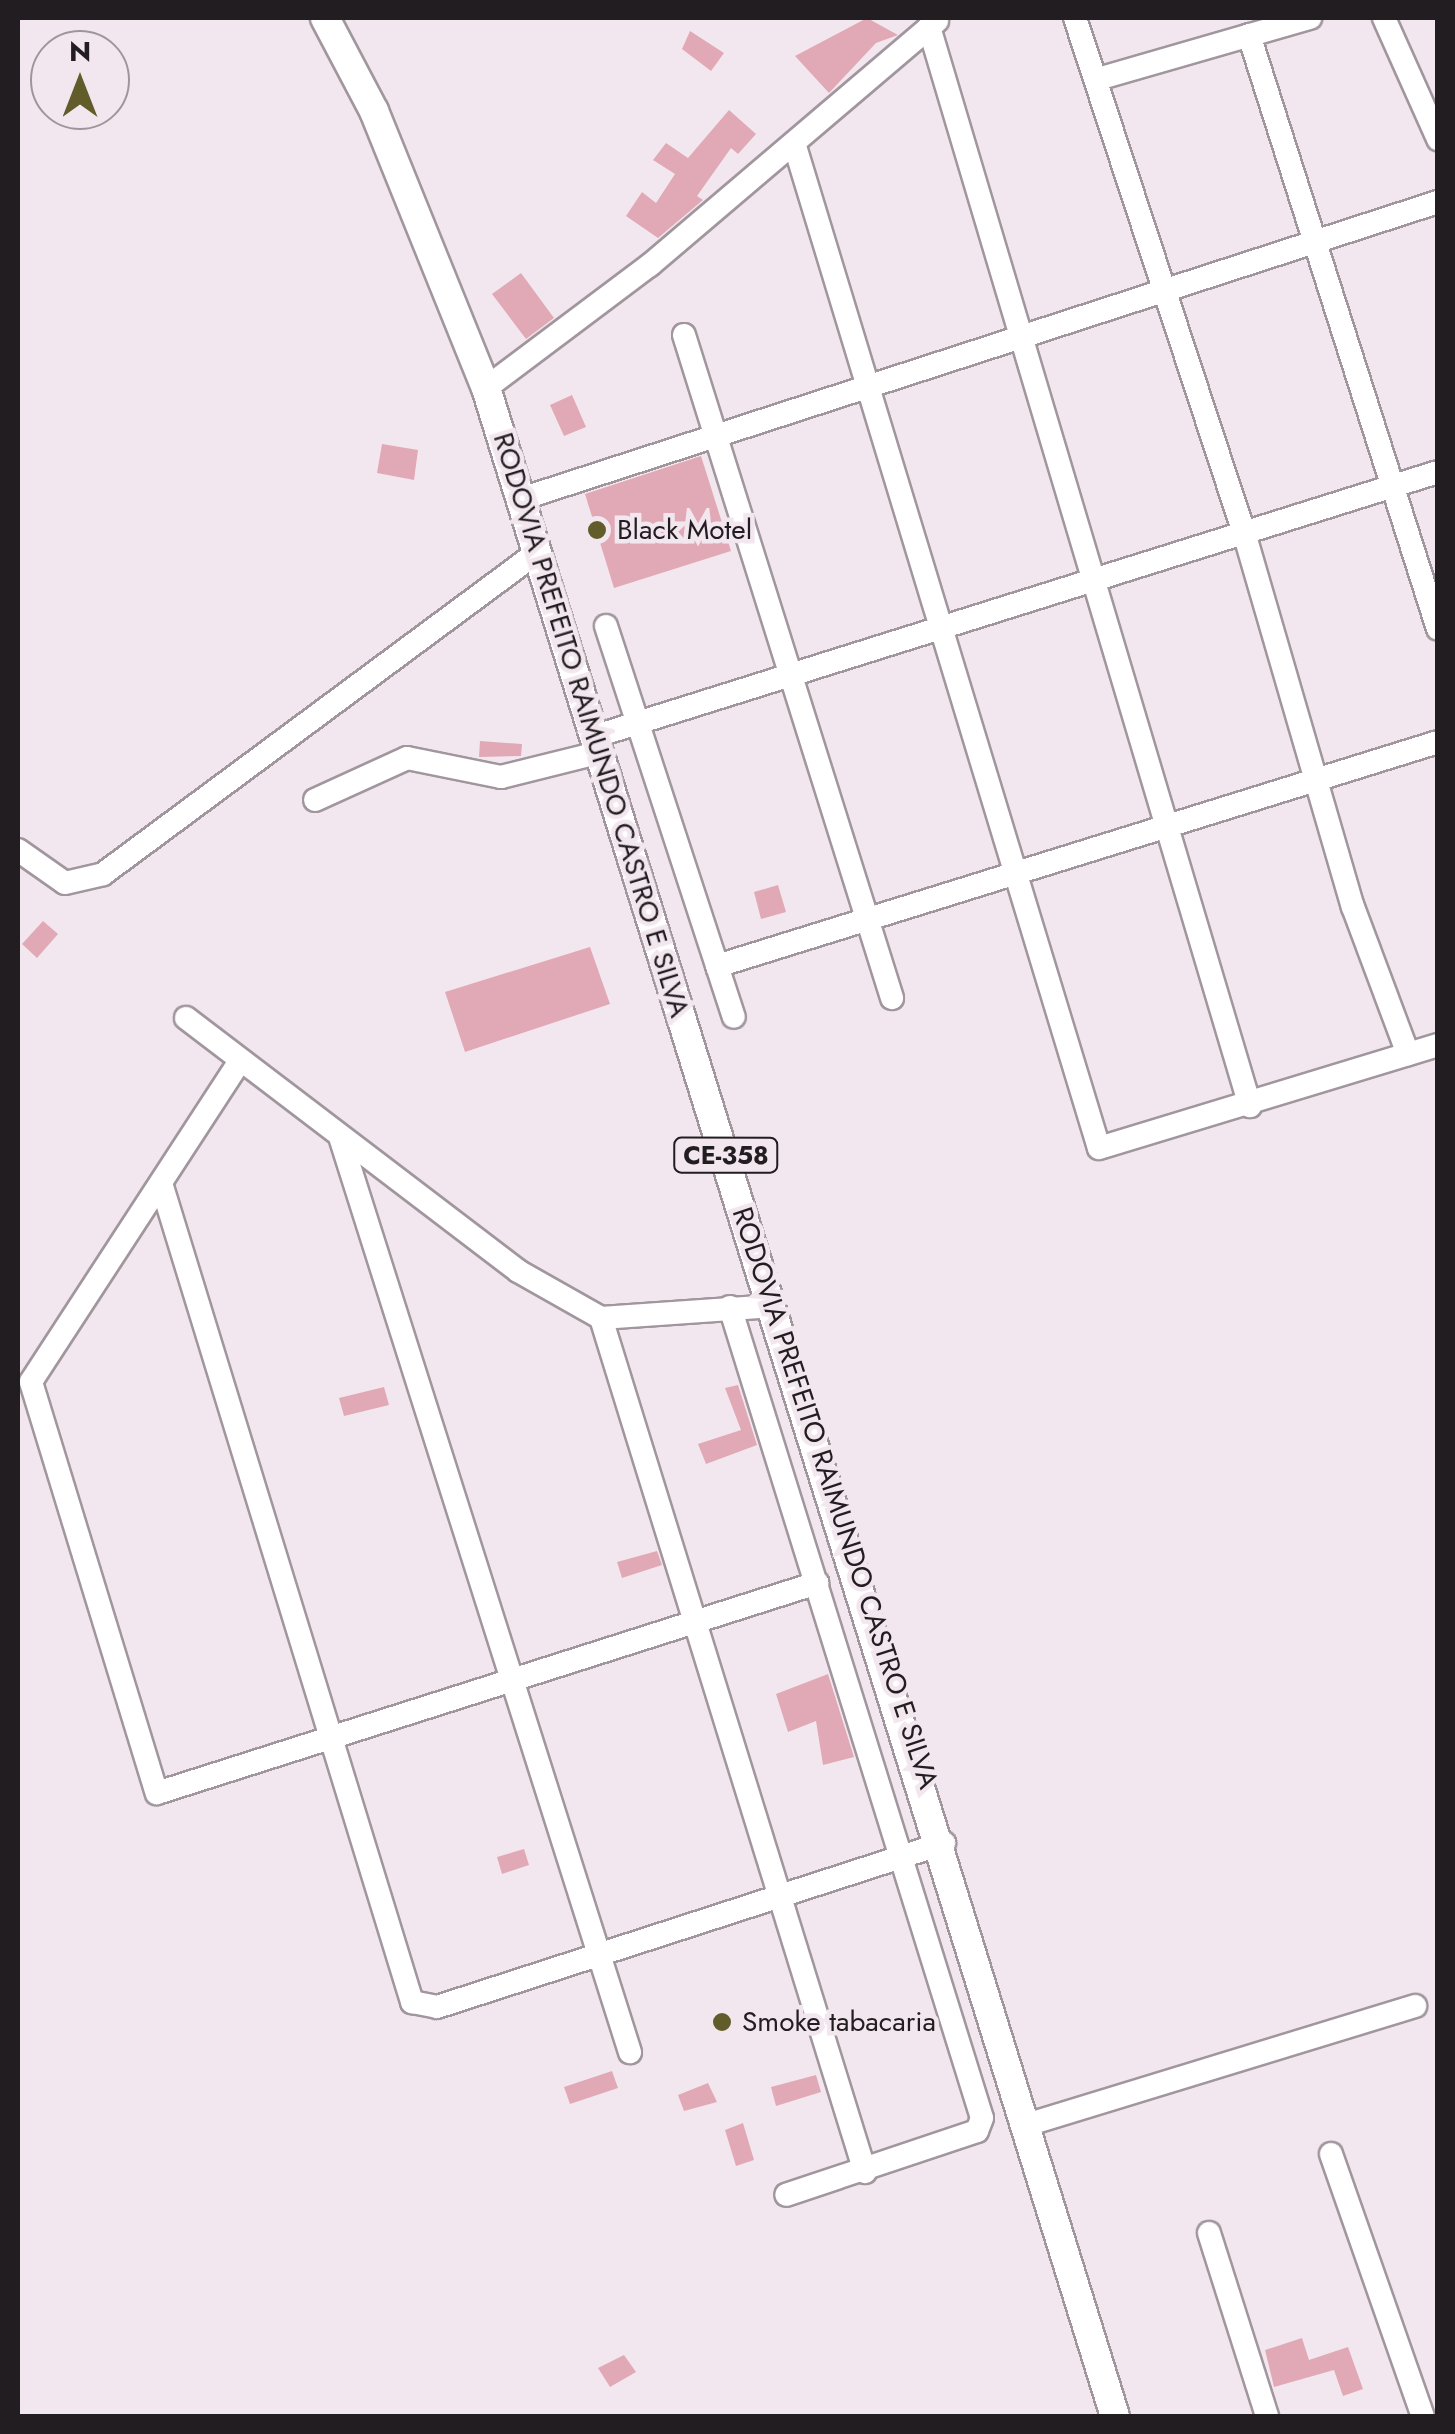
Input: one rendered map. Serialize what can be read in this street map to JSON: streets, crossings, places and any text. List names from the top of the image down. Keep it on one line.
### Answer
{"streets":{"main road":["RODOVIA PREFEITO RAIMUNDO CASTRO E SILVA","CE-358"]},"crossings":[["RODOVIA PREFEITO RAIMUNDO CASTRO E SILVA","CE-358"]],"places":["Black Motel","Smoke tabacaria"],"north":"top"}
